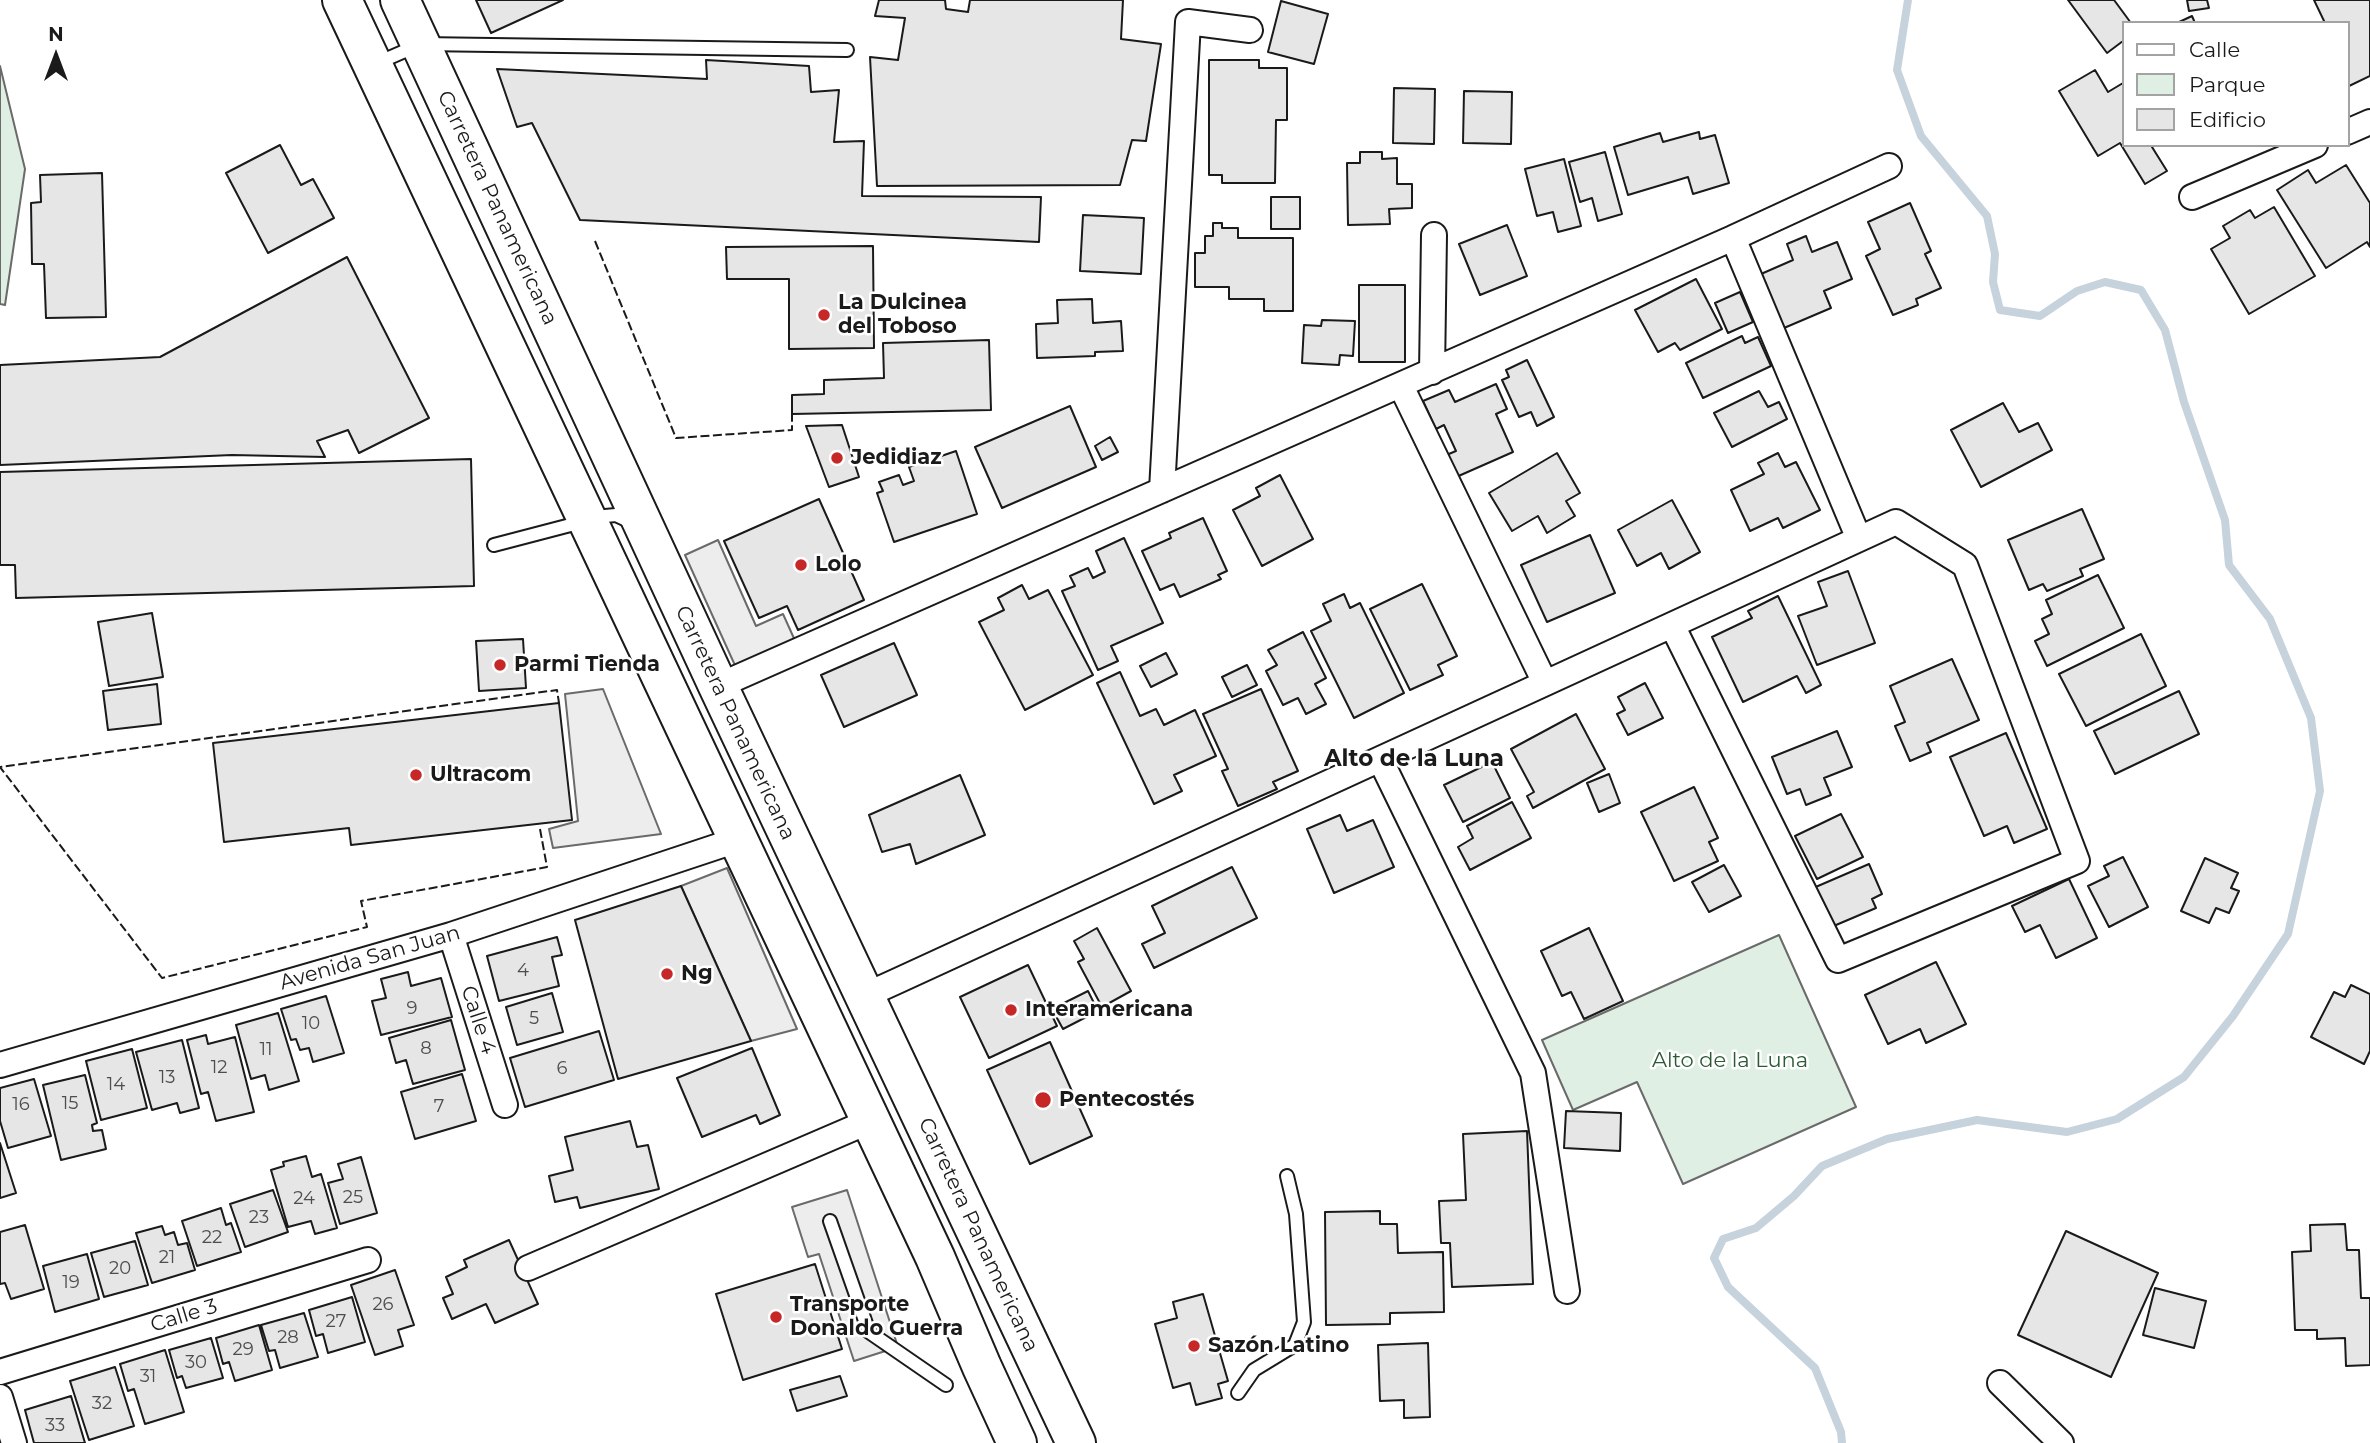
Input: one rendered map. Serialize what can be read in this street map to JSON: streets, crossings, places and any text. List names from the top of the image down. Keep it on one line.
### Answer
{"streets":{"highway":["Carretera Panamericana"],"street":["Avenida San Juan","Calle 4","Calle 3"]},"crossings":[["Avenida San Juan","Calle 4"]],"districts":["Alto de la Luna"],"parks":["Alto de la Luna"],"places":["La Dulcinea del Toboso","Jedidiaz","Lolo","Parmi Tienda","Ultracom","Ng","Interamericana","Pentecostés","Transporte Donaldo Guerra","Sazón Latino"],"house_numbers":["4","9","5","10","8","11","12","6","13","14","15","16","7","25","24","23","22","21","20","19","26","27","28","29","30","31","32","33"],"legend":["Calle","Parque","Edificio"],"north":"top"}
